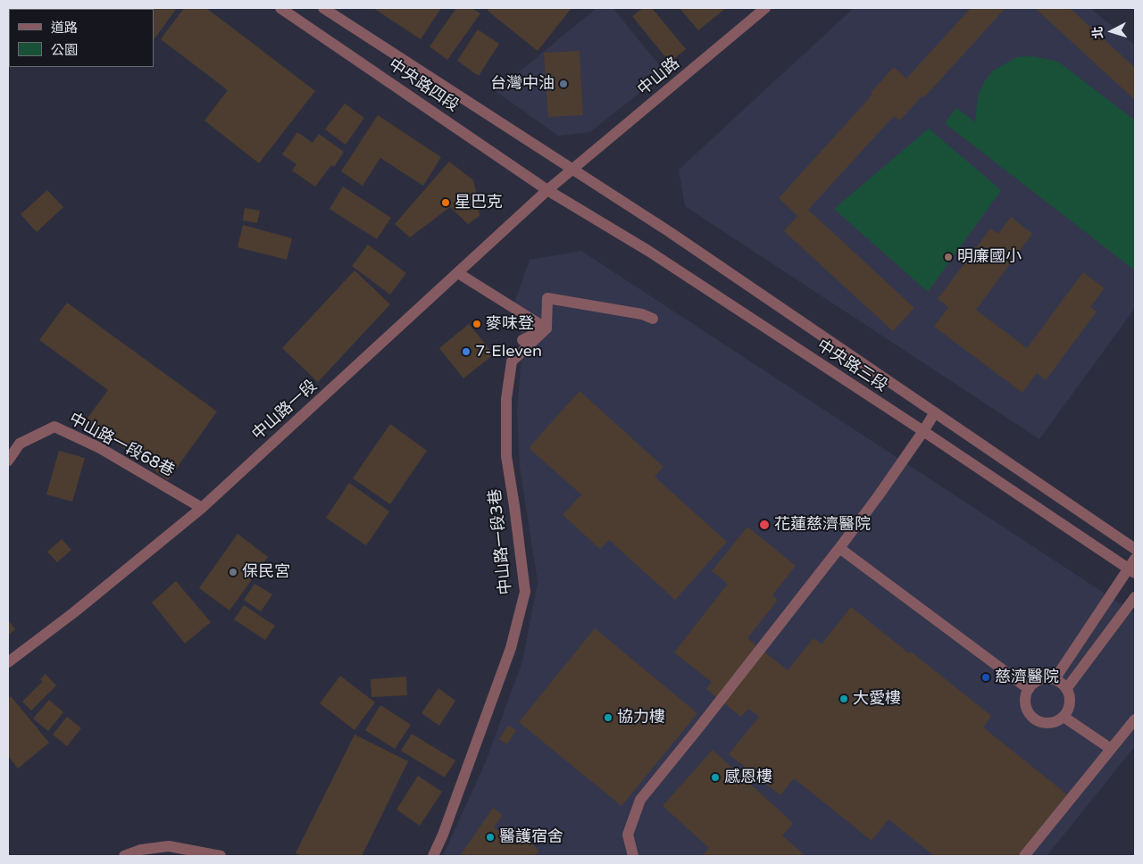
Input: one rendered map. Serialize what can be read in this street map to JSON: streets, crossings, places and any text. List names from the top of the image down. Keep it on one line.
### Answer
{"streets":{"street":["中山路","中央路四段","中央路三段","中山路一段","中山路一段68巷","中山路一段3巷"]},"crossings":[["中山路","中央路四段"],["中山路","中央路三段"],["中山路","中山路一段"],["中央路四段","中央路三段"],["中央路四段","中山路一段"],["中央路三段","中山路一段"],["中山路一段","中山路一段68巷"]],"places":["台灣中油","星巴克","明廉國小","麥味登","7-Eleven","花蓮慈濟醫院","保民宮","慈濟醫院","大愛樓","協力樓","感恩樓","醫護宿舍"],"legend":["道路","公園"],"north":"left"}
